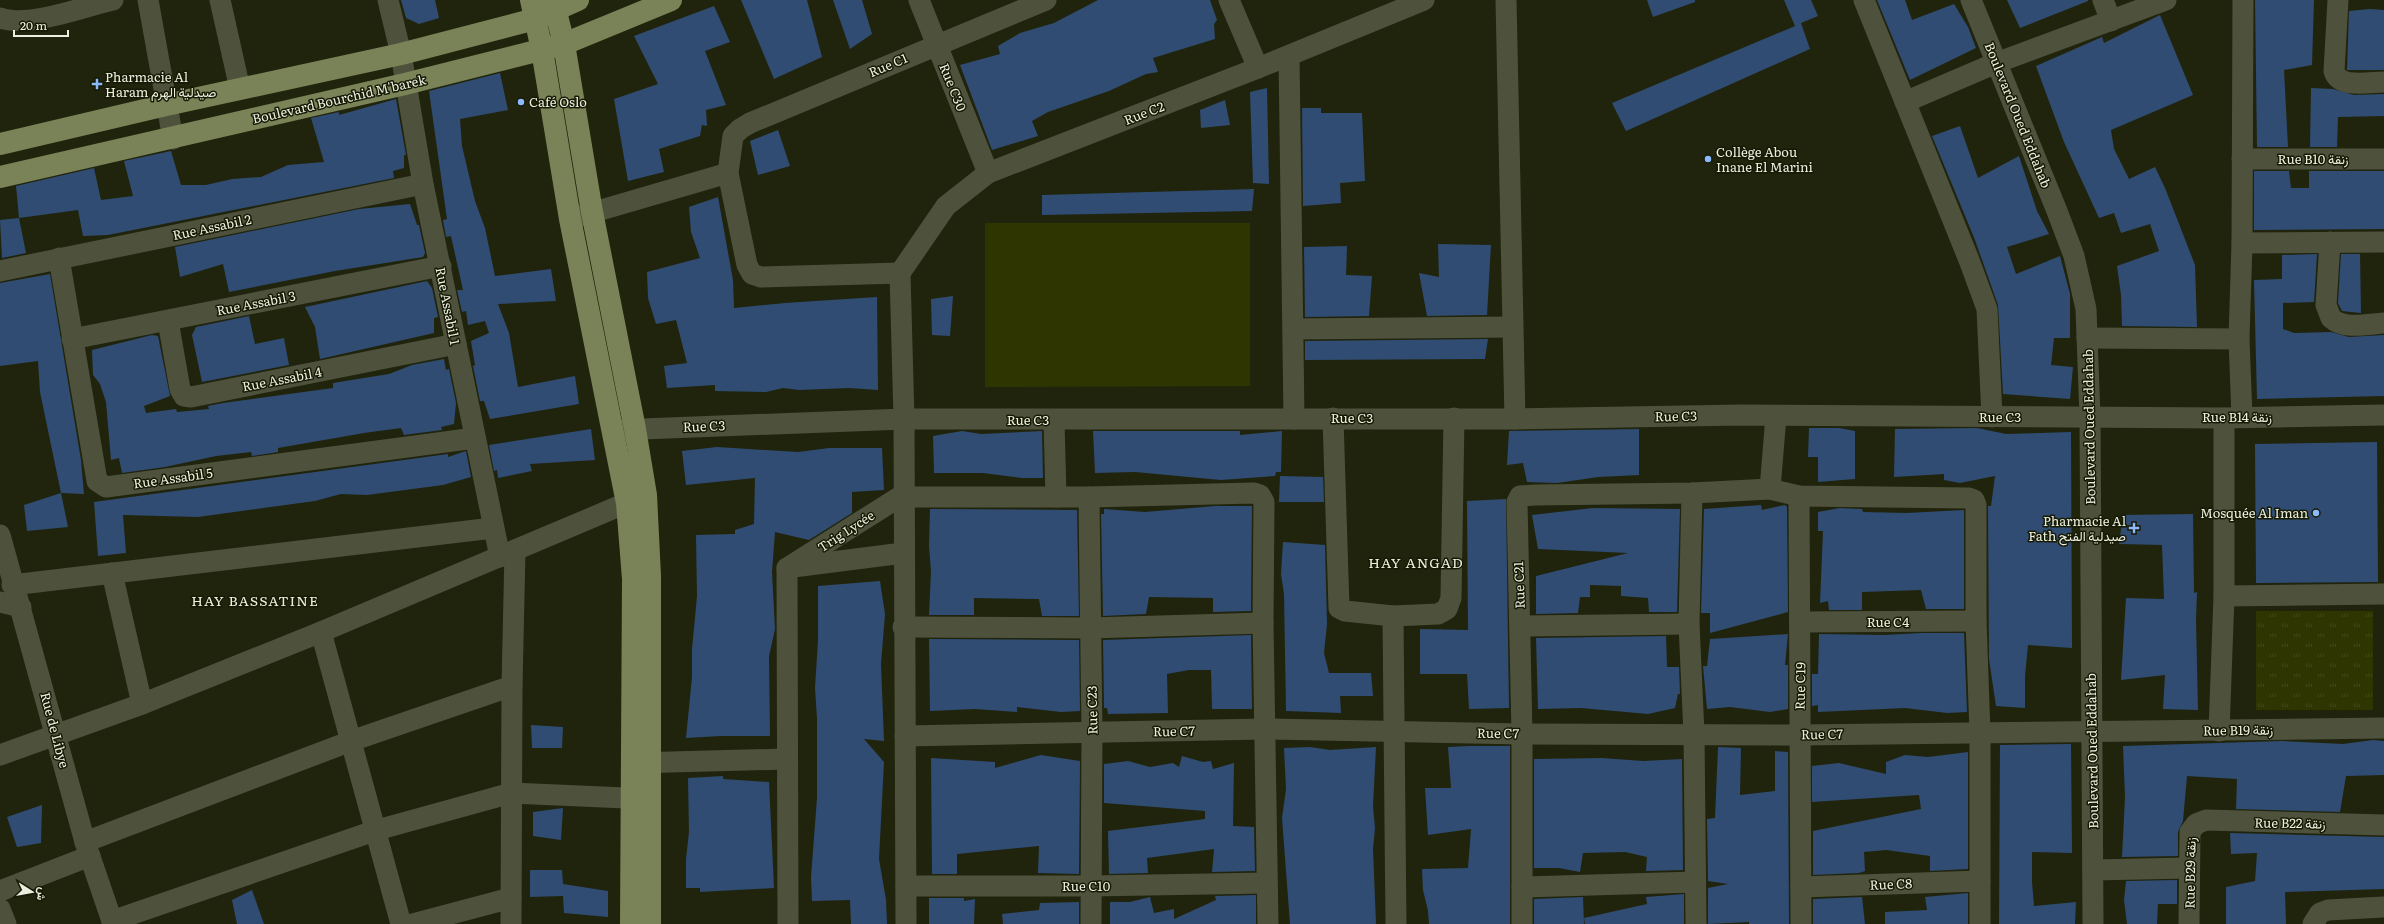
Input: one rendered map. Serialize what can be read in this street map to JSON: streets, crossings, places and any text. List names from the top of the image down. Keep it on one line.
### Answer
{"streets":{"main road":["Boulevard Bourchid M'barek"],"street":["Rue C1","Rue C30","Rue C2","Boulevard Oued Eddahab","Rue B10 زنقة","Rue Assabil 2","Rue Assabil 3","Rue Assabil 1","Rue Assabil 4","Rue C3","Rue B14 زنقة","Rue Assabil 5","Trig Lycée","Rue C21","Rue C4","Rue C19","Rue C23","Rue de Libye","Rue B19 زنقة","Rue C7","Rue B22 زنقة","Rue B29 زنقة","Rue C8","Rue C10"]},"crossings":[["Rue C1","Rue C30"],["Rue C30","Rue C2"],["Boulevard Bourchid M'barek","Rue Assabil 1"],["Boulevard Oued Eddahab","Rue C3"],["Boulevard Oued Eddahab","Rue B14 زنقة"],["Boulevard Oued Eddahab","Rue B19 زنقة"],["Boulevard Oued Eddahab","Rue C7"],["Rue Assabil 2","Rue Assabil 1"],["Rue Assabil 2","Rue Assabil 5"],["Rue Assabil 3","Rue Assabil 1"],["Rue Assabil 3","Rue Assabil 4"],["Rue Assabil 3","Rue Assabil 5"],["Rue Assabil 1","Rue Assabil 4"],["Rue Assabil 1","Rue Assabil 5"],["Rue C3","Rue B14 زنقة"],["Rue C21","Rue C4"],["Rue C21","Rue C19"],["Rue C21","Rue C7"],["Rue C4","Rue C19"],["Rue C19","Rue C7"],["Rue C19","Rue C8"],["Rue C23","Rue C7"],["Rue C23","Rue C10"],["Rue B19 زنقة","Rue C7"],["Rue B22 زنقة","Rue B29 زنقة"]],"districts":["HAY ANGAD","HAY BASSATINE"],"places":{"health":["Pharmacie Al Haram صيدلية الهرم","Pharmacie Al Fath صيدلية الفتح"],"other":["Café Oslo","Collège Abou Inane El Marini","Mosquée Al Iman"]},"scale_bar":"20 m","north":"right"}
